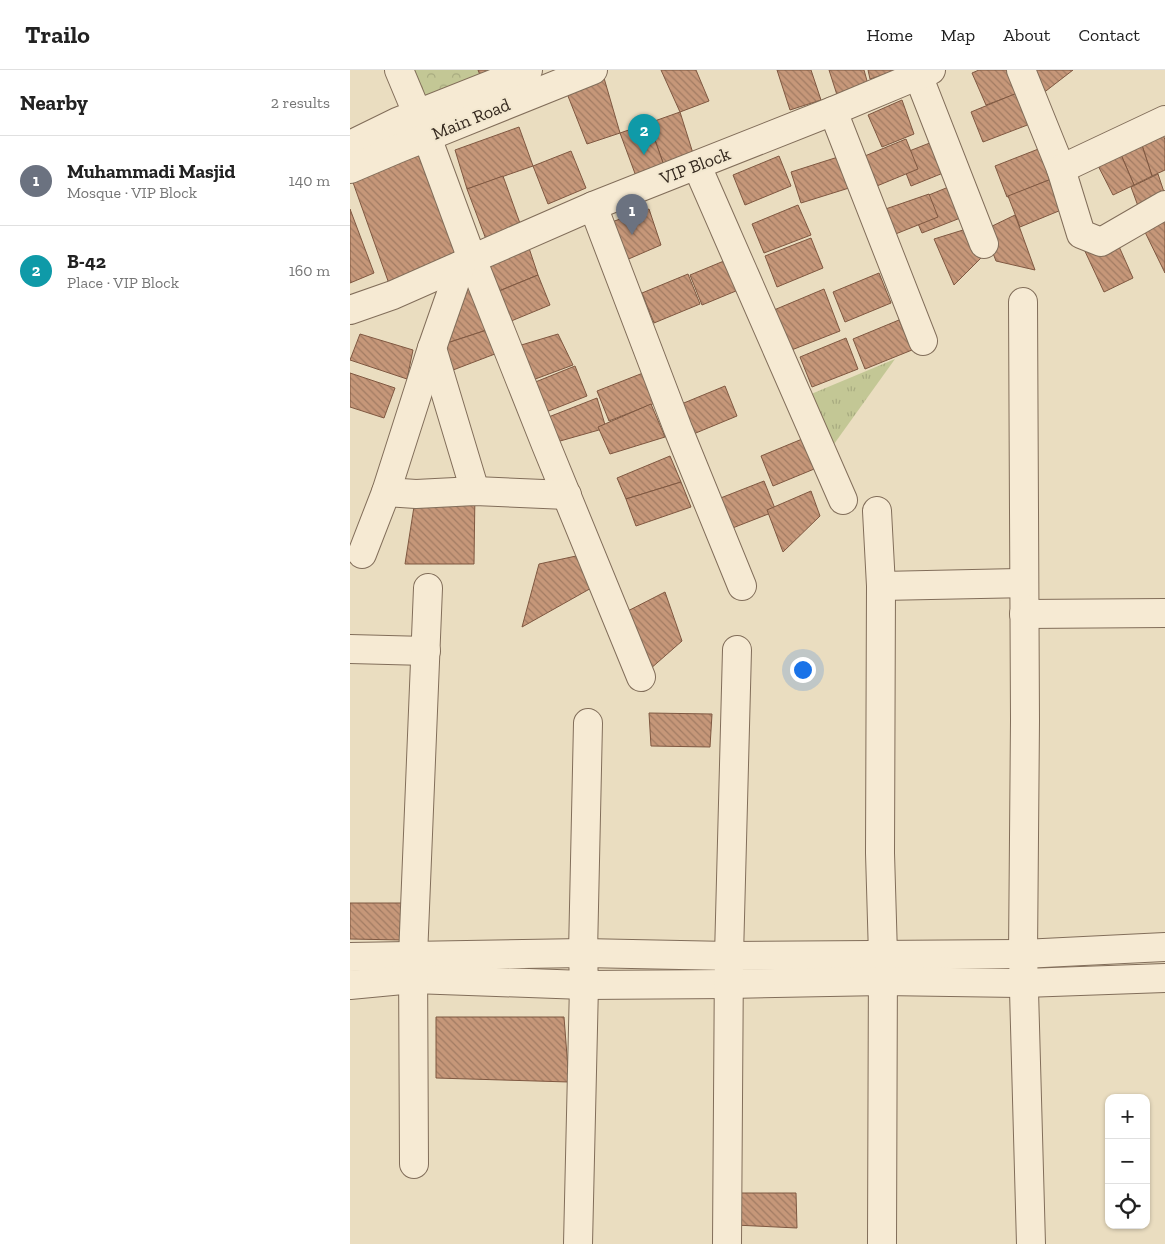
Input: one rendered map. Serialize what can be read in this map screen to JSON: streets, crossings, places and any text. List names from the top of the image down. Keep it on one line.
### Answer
{"streets":{"street":["Main Road","VIP Block"]},"page":{"header":"Trailo","nav":["Home","Map","About","Contact"],"heading":["Nearby","2 results"],"pins":["2","1"],"list":[{"mark":"1","name":"Muhammadi Masjid","note":"Mosque · VIP Block","value":"140 m"},{"mark":"2","name":"B-42","note":"Place · VIP Block","value":"160 m"}],"map_buttons":["+","−"]}}
